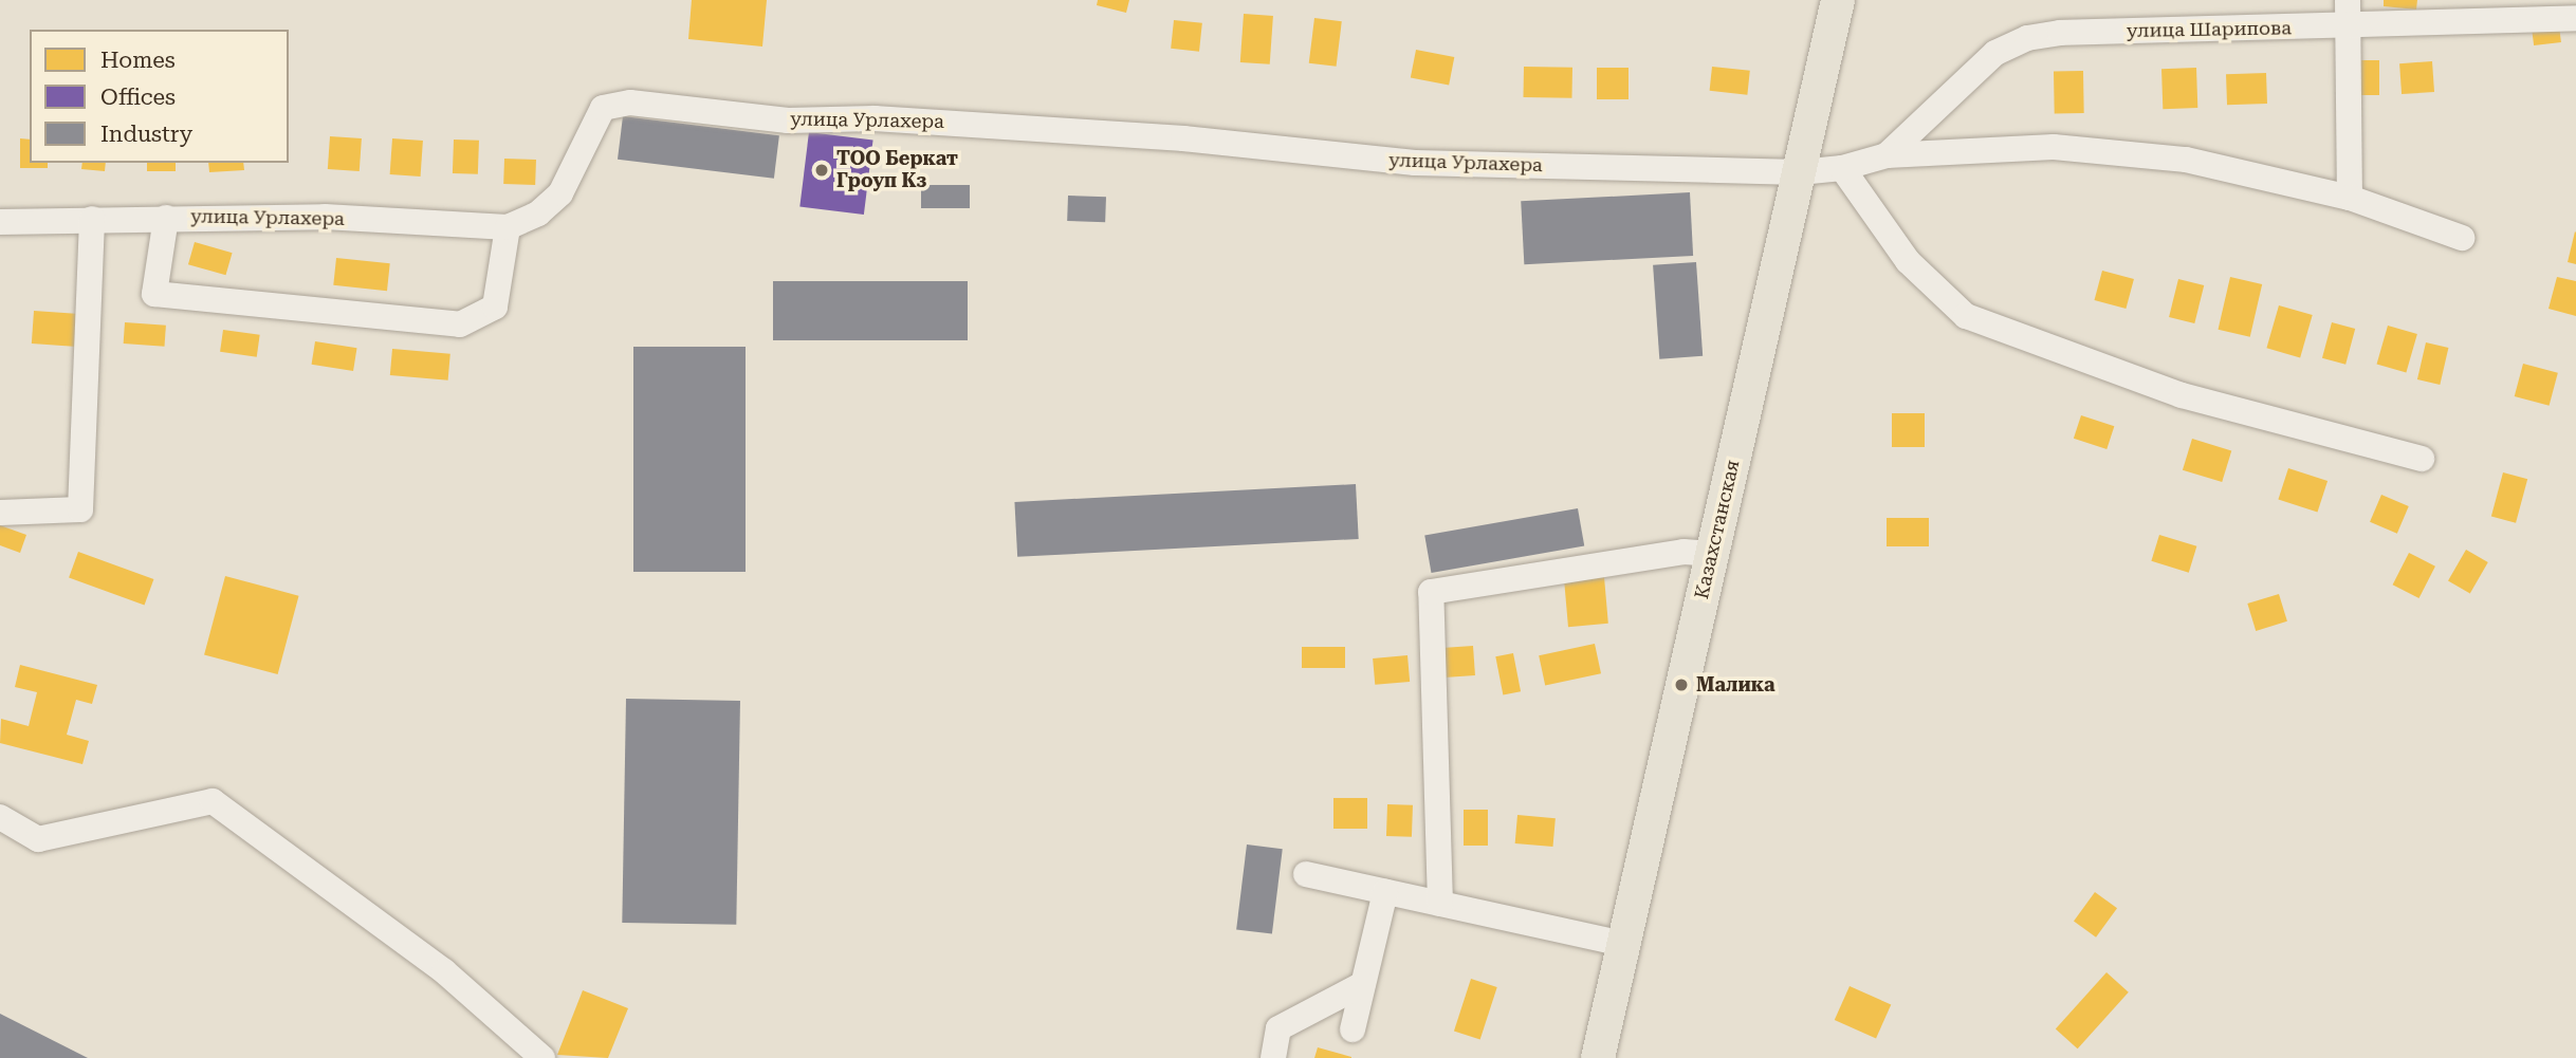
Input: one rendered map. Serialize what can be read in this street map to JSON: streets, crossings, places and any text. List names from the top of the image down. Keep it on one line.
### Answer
{"streets":{"main road":["Казахстанская"],"street":["улица Шарипова","улица Урлахера"]},"crossings":[["улица Шарипова","улица Урлахера"],["улица Шарипова","Казахстанская"],["улица Урлахера","Казахстанская"]],"places":["ТОО Беркат Гроуп Кз","Малика"],"legend":["Homes","Offices","Industry"]}
